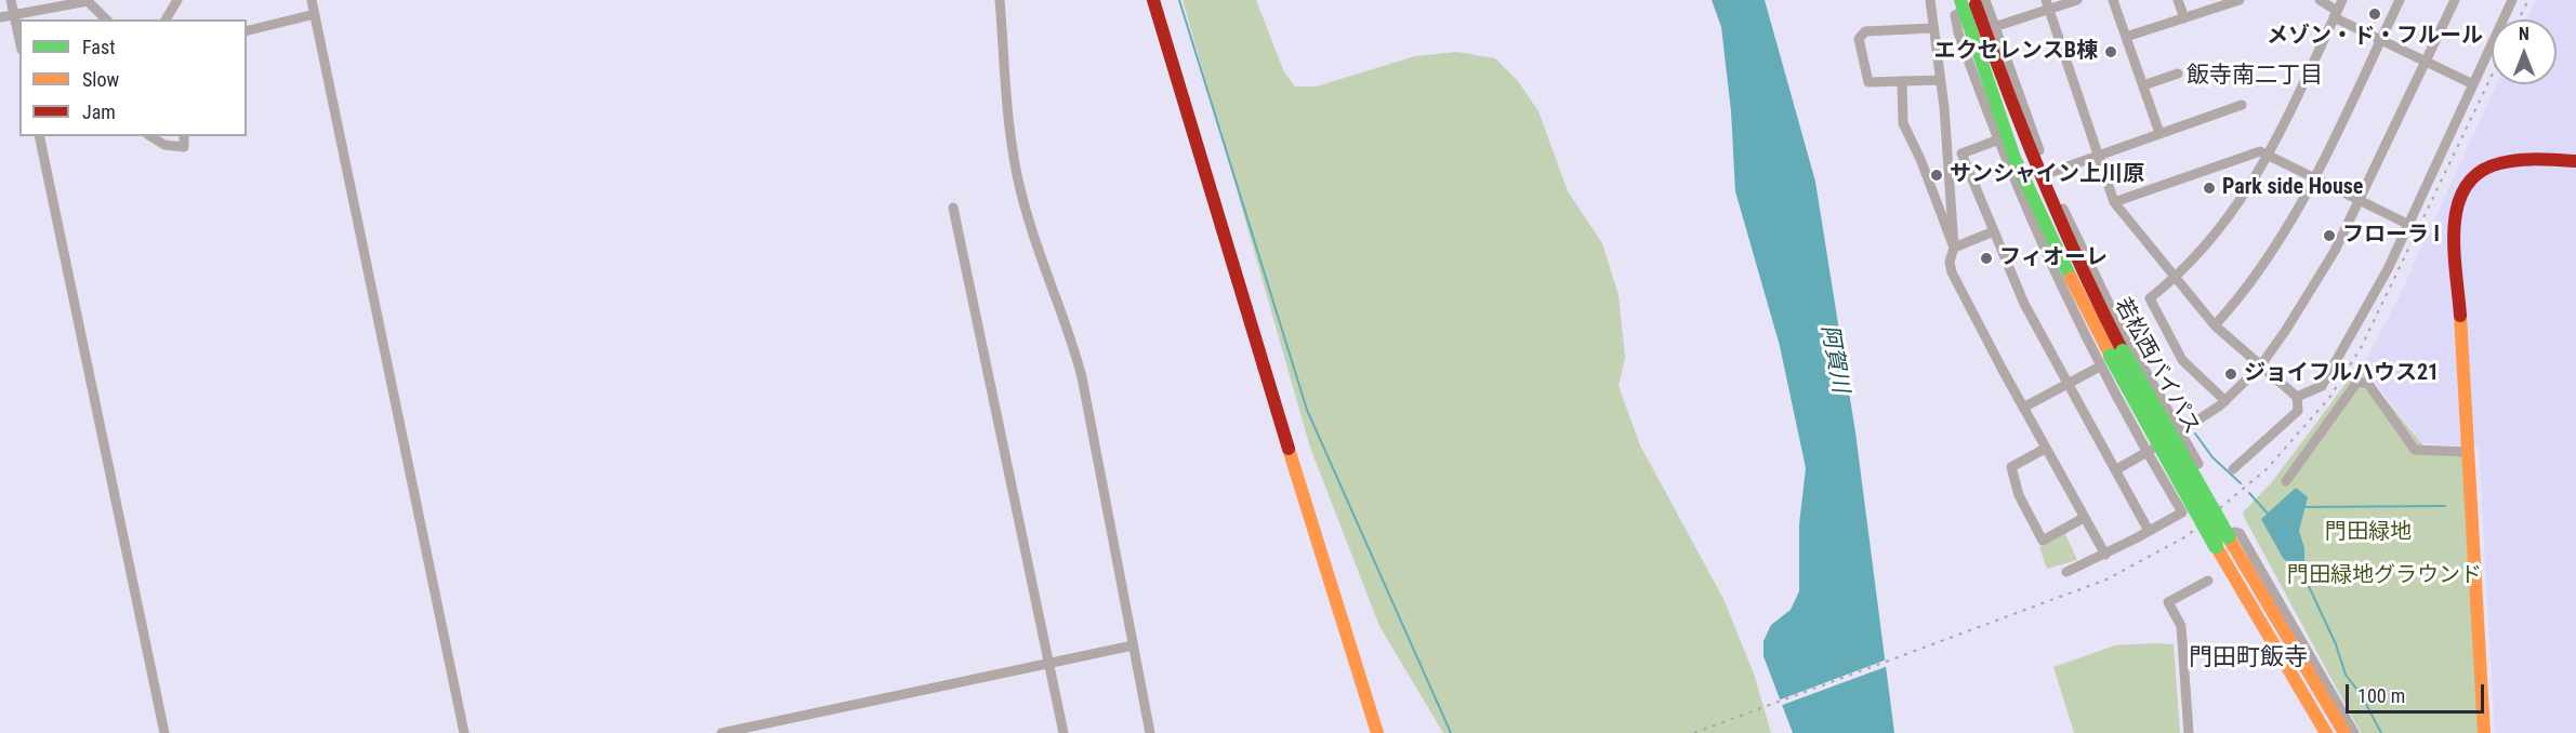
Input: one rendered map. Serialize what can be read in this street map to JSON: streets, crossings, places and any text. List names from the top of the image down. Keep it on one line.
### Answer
{"streets":{"main road":["若松西バイパス"]},"districts":["飯寺南二丁目","門田町飯寺"],"water":["阿賀川"],"parks":["門田緑地","門田緑地グラウンド"],"places":["メゾン・ド・フルール","エクセレンスB棟","サンシャイン上川原","Park side House","フローラ I","フィオーレ","ジョイフルハウス21"],"legend":["Fast","Slow","Jam"],"scale_bar":"100 m","north":"top"}
